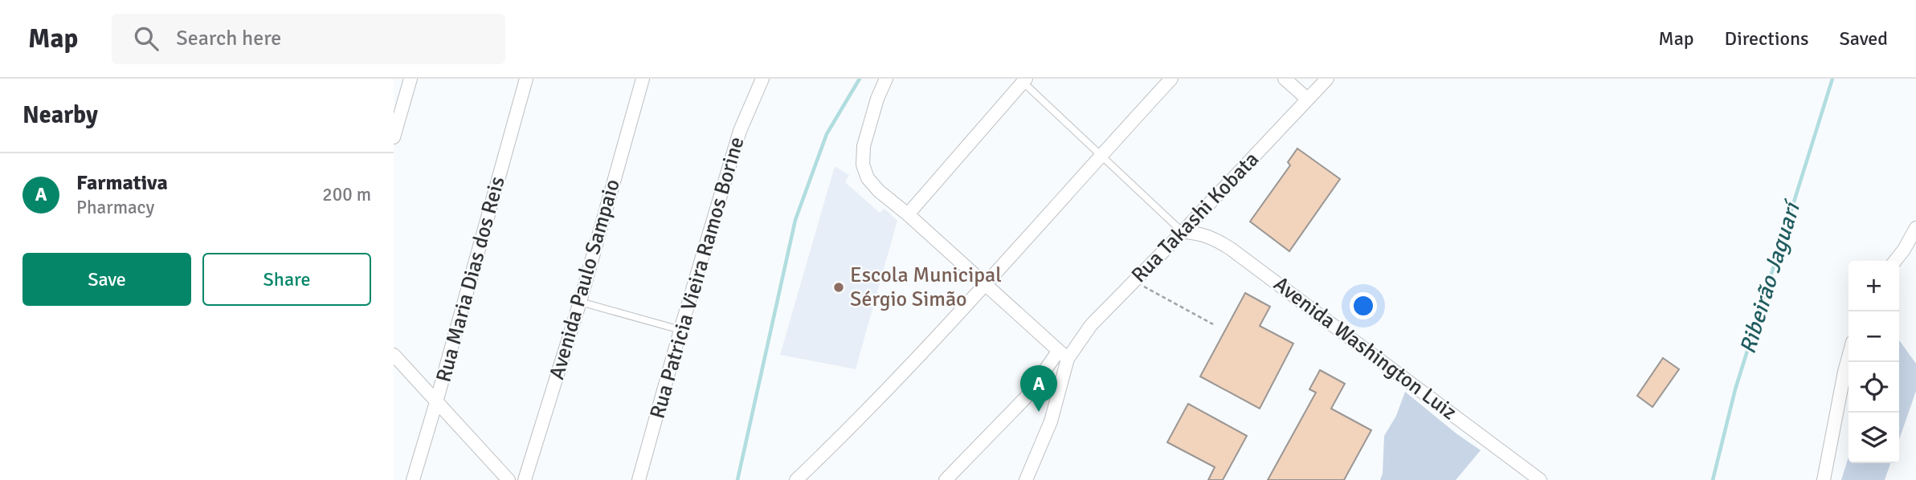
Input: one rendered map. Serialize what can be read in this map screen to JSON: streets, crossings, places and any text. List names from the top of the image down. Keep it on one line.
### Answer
{"streets":{"street":["Rua Takashi Kobata","Rua Patricia Vieira Ramos Borine","Rua Maria Dias dos Reis","Avenida Paulo Sampaio","Avenida Washington Luiz"]},"crossings":[["Rua Takashi Kobata","Avenida Washington Luiz"]],"water":["Ribeirão Jaguarí"],"places":["Escola Municipal Sérgio Simão"],"page":{"header":"Map","search":"Search here","nav":["Map","Directions","Saved"],"heading":"Nearby","list":[{"mark":"A","name":"Farmativa","note":"Pharmacy","value":"200 m"}],"buttons":["Save","Share"],"map_buttons":["+","−"],"pins":"A"}}
